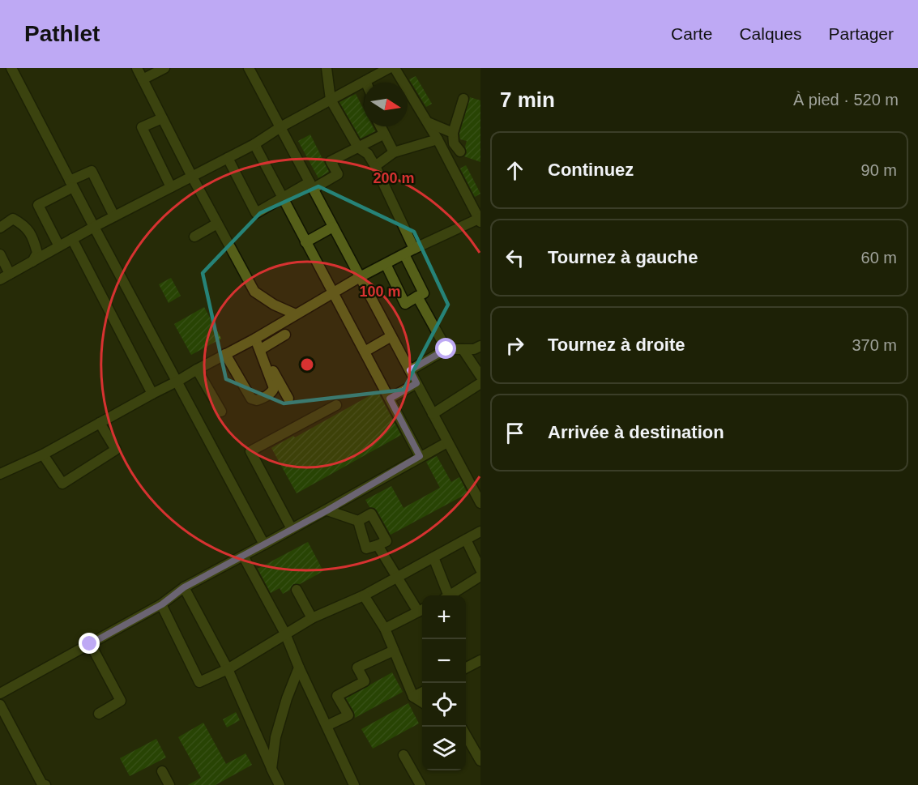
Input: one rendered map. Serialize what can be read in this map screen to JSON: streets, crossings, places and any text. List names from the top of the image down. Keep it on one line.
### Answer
{"north":"right","page":{"header":"Pathlet","nav":["Carte","Calques","Partager"],"heading":["7 min","À pied · 520 m"],"list":[["Continuez","90 m"],["Tournez à gauche","60 m"],["Tournez à droite","370 m"],"Arrivée à destination"],"map_buttons":["+","−"]},"rings":["200 m","100 m"]}
